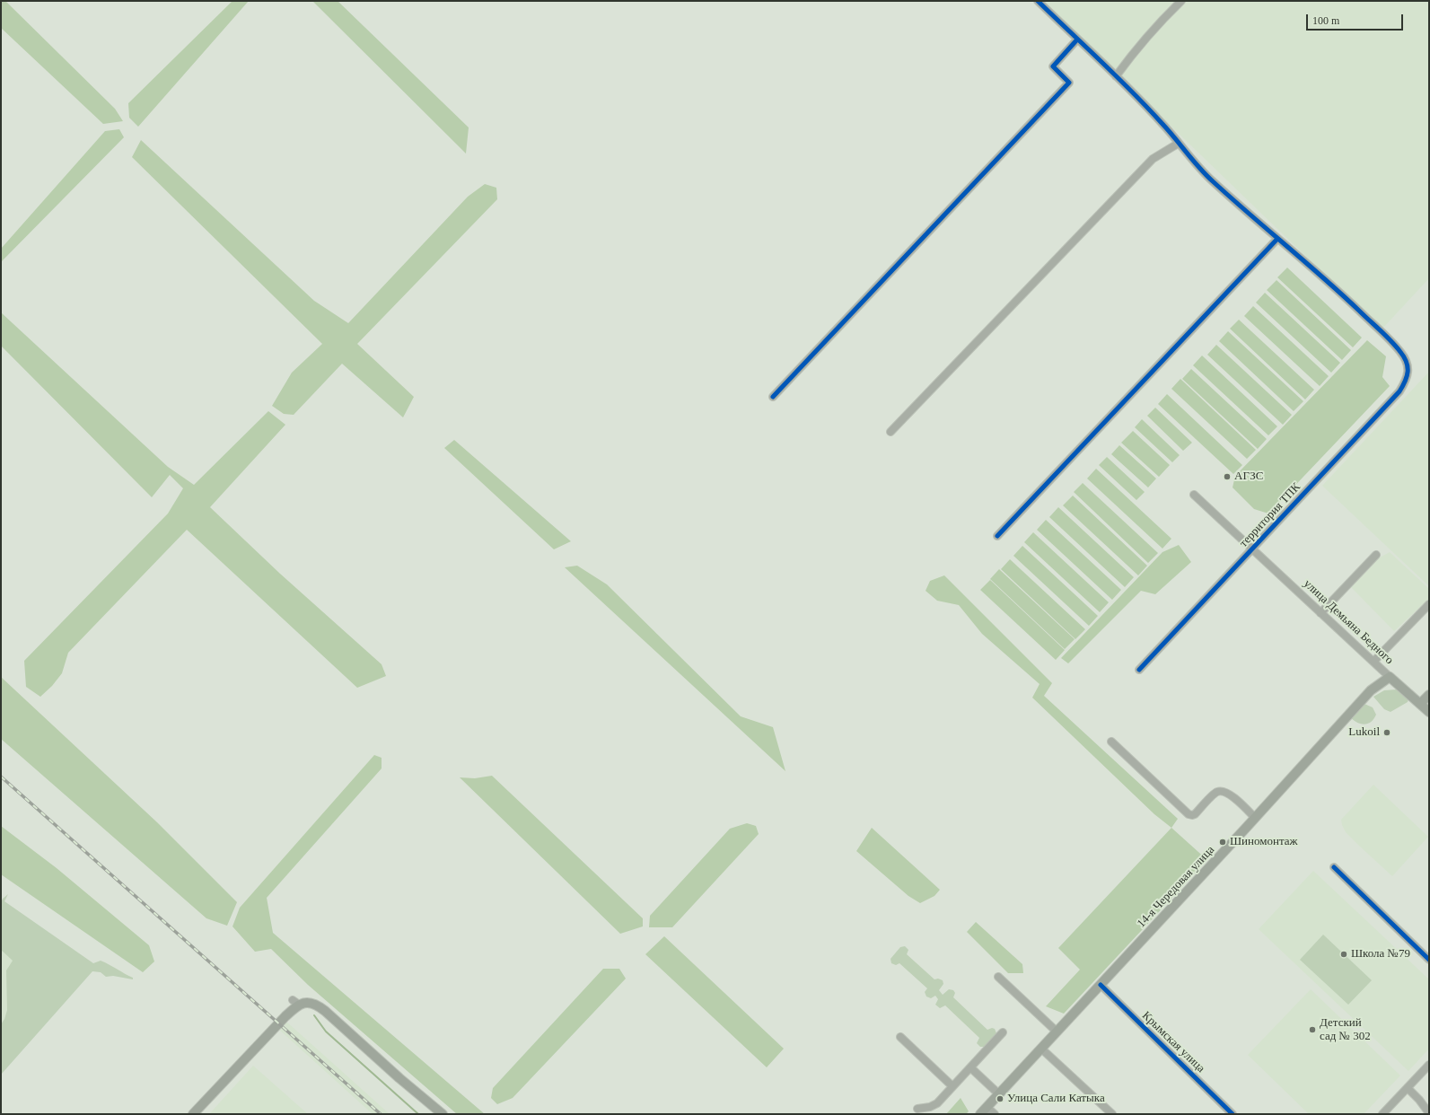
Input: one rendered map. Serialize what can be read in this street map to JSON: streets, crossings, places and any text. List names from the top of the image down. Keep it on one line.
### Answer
{"streets":{"main road":["улица Демьяна Бедного","14-я Чередовая улица"],"street":["территория ТПК","Крымская улица"]},"crossings":[["территория ТПК","улица Демьяна Бедного"],["улица Демьяна Бедного","14-я Чередовая улица"],["14-я Чередовая улица","Крымская улица"]],"places":["АГЗС","Lukoil","Шиномонтаж","Школа №79","Детский сад № 302","Улица Сали Катыка"],"scale_bar":"100 m"}
